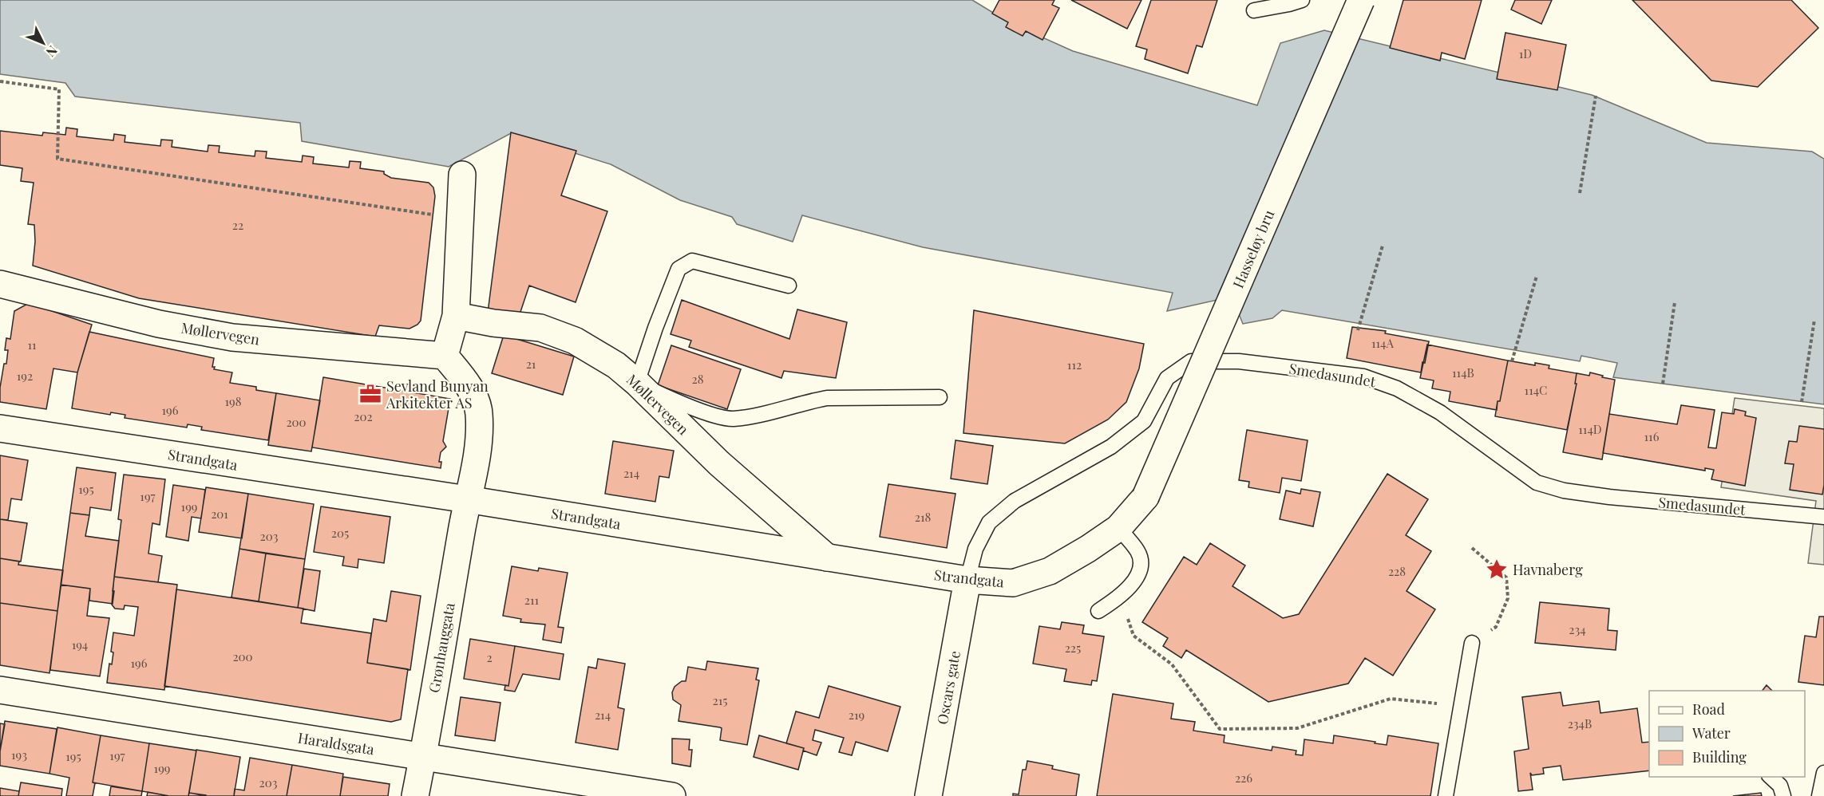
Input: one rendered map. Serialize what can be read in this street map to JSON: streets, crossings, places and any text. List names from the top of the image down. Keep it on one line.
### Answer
{"streets":{"street":["Hasseløy bru","Møllervegen","Strandgata","Grønhauggata","Oscars gate","Haraldsgata"],"lane":["Smedasundet"]},"crossings":[["Hasseløy bru","Strandgata"],["Møllervegen","Strandgata"],["Smedasundet","Strandgata"],["Smedasundet","Oscars gate"],["Strandgata","Grønhauggata"],["Strandgata","Oscars gate"],["Grønhauggata","Haraldsgata"]],"places":{"office":["Sevland Bunyan Arkitekter AS"],"place":["Havnaberg"]},"house_numbers":["1D","22","114A","11","21","112","114B","192","28","114C","198","196","202","200","114D","116","214","195","197","199","201","218","205","203","228","211","234","194","225","200","2","196","215","214","219","234B","193","197","195","199","226","203"],"legend":["Road","Water","Building"],"north":"bottom right"}
